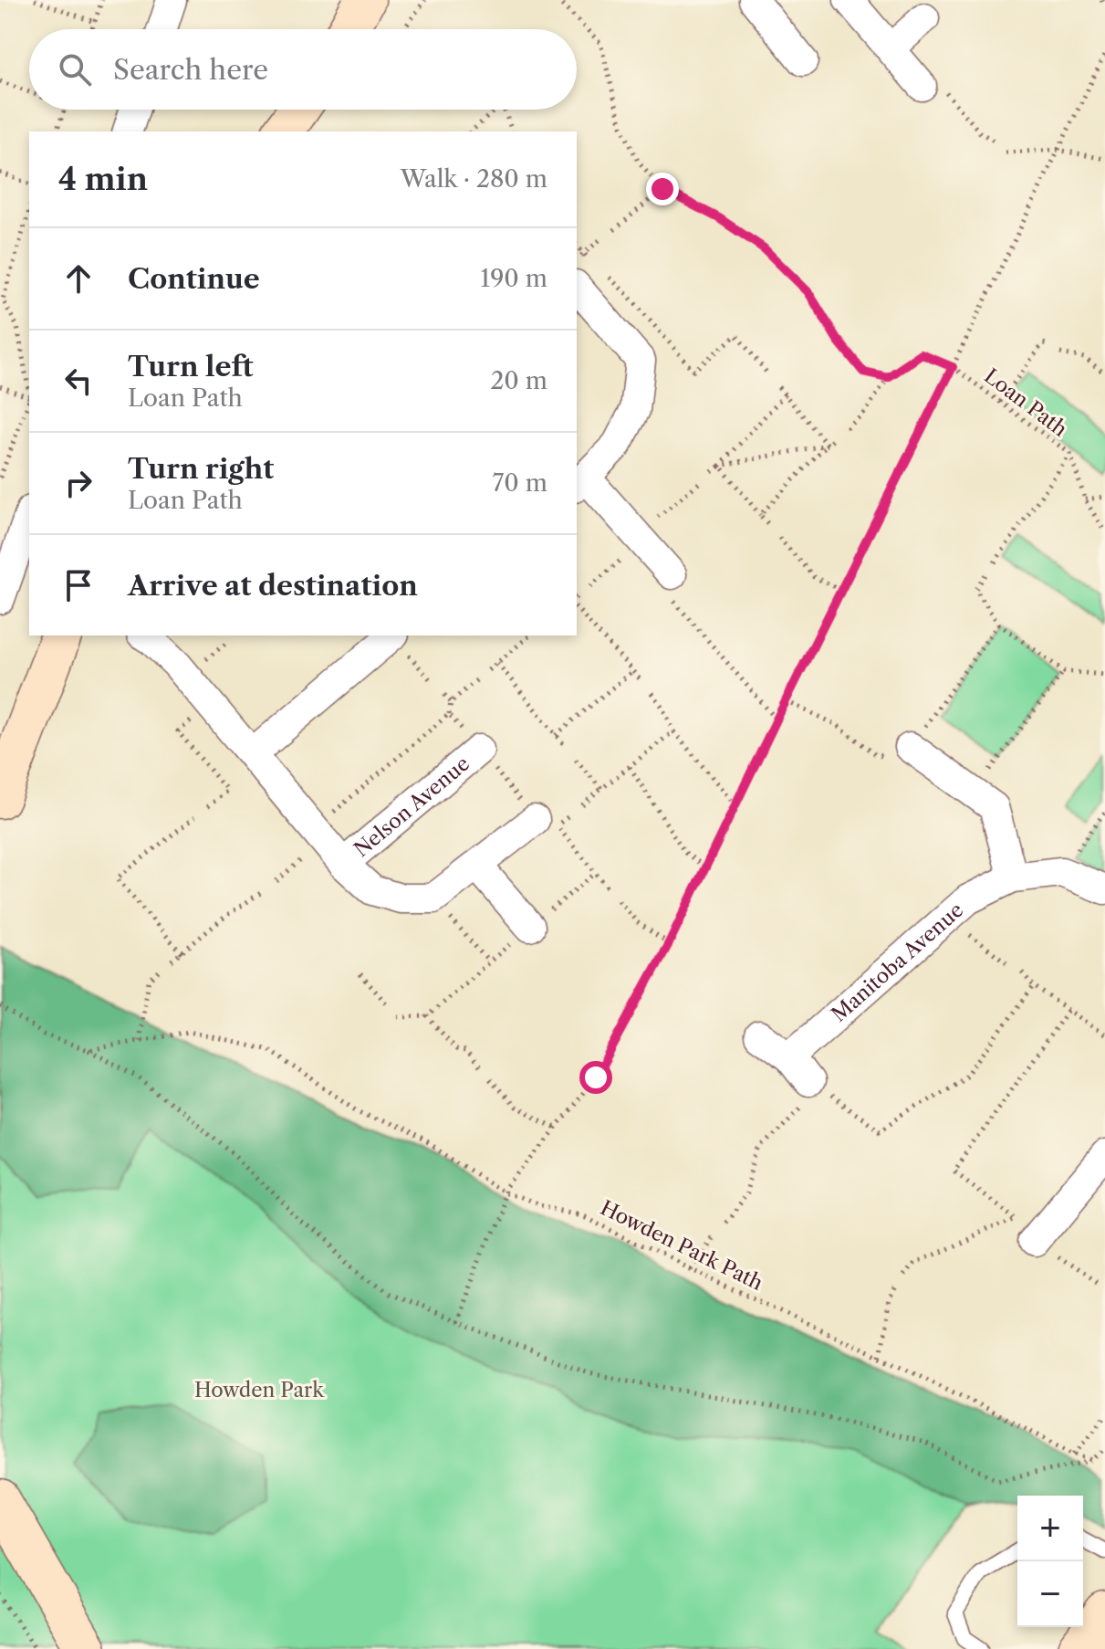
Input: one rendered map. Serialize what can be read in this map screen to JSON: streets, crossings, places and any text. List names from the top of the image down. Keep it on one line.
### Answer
{"streets":{"street":["Nelson Avenue","Manitoba Avenue"],"path":["Loan Path","Howden Park Path"]},"parks":["Howden Park"],"page":{"search":"Search here","heading":["4 min","Walk · 280 m"],"list":[["Continue","190 m"],["Turn left","Loan Path","20 m"],["Turn right","Loan Path","70 m"],"Arrive at destination"],"map_buttons":["+","−"]}}
